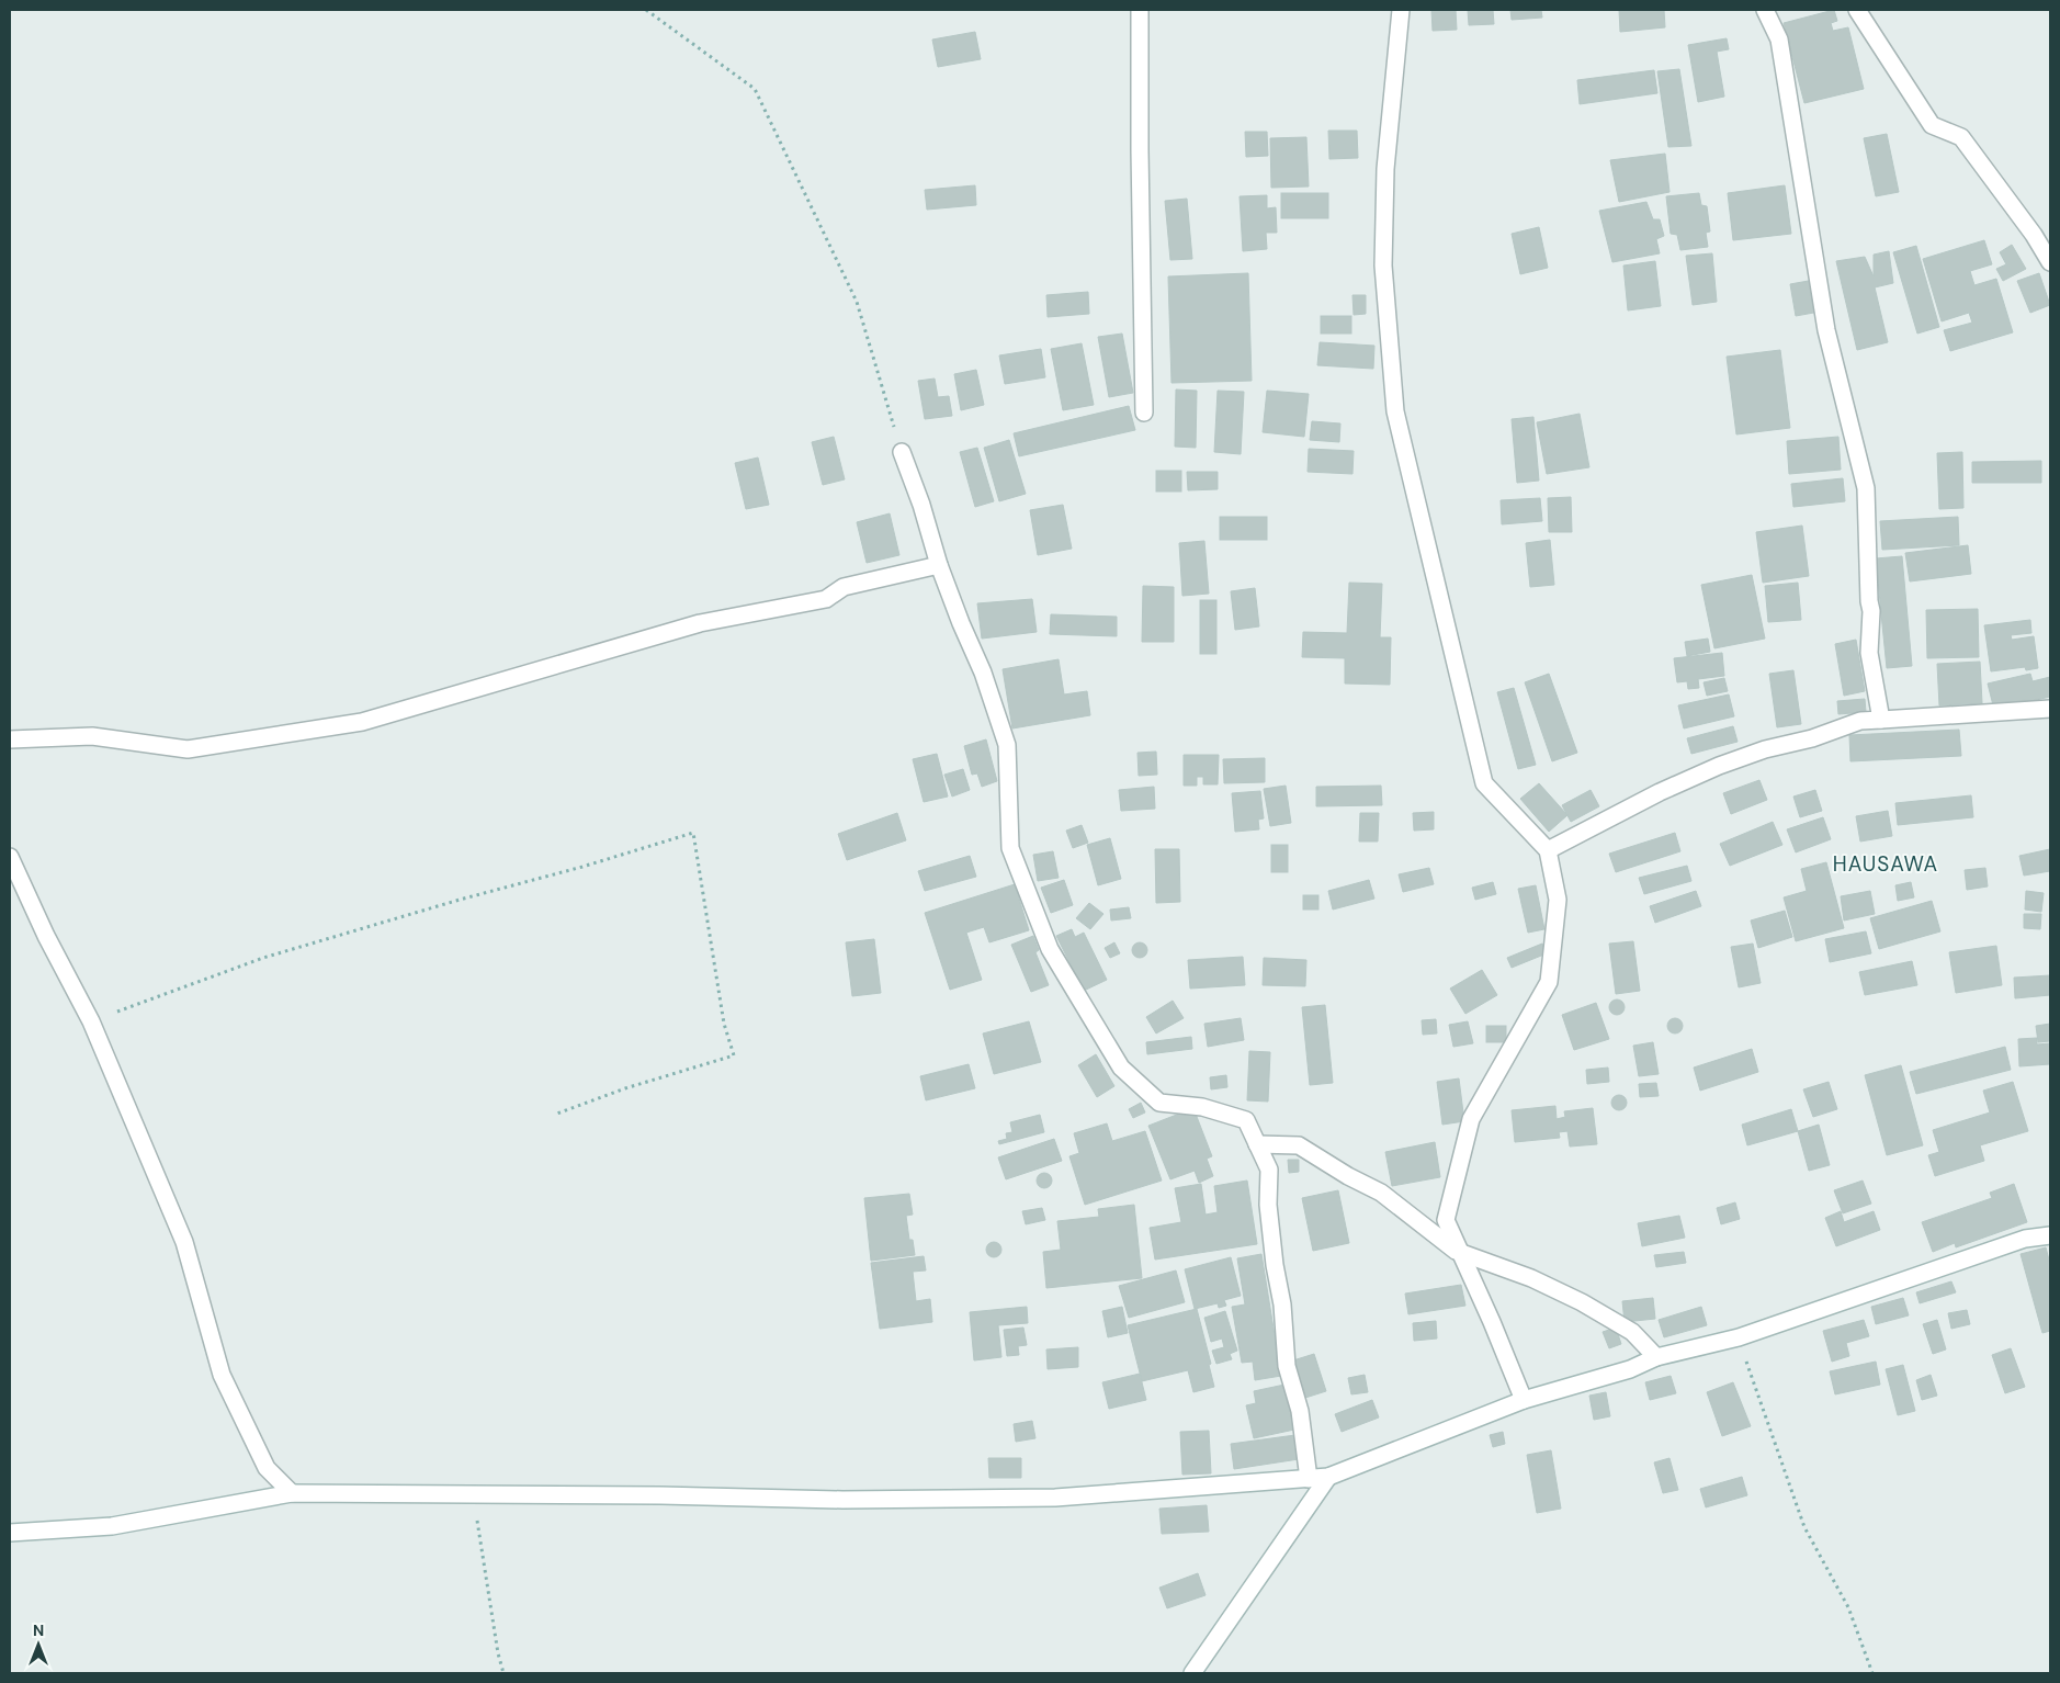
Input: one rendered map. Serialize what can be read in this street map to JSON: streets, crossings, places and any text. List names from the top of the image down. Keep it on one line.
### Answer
{"districts":["HAUSAWA"],"north":"top"}
